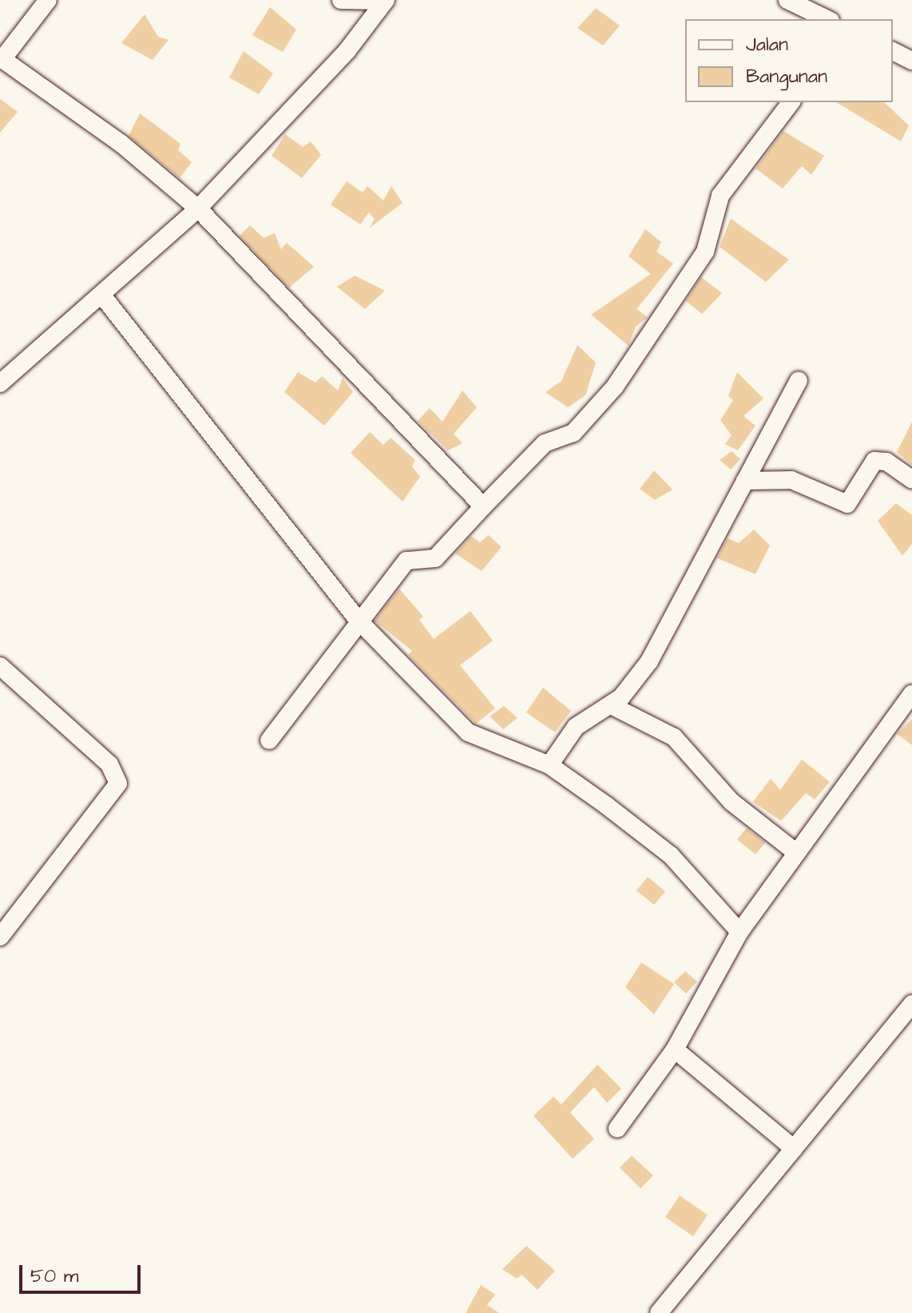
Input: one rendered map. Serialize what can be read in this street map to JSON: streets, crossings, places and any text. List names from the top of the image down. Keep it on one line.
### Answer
{"legend":["Jalan","Bangunan"],"scale_bar":"50 m"}
